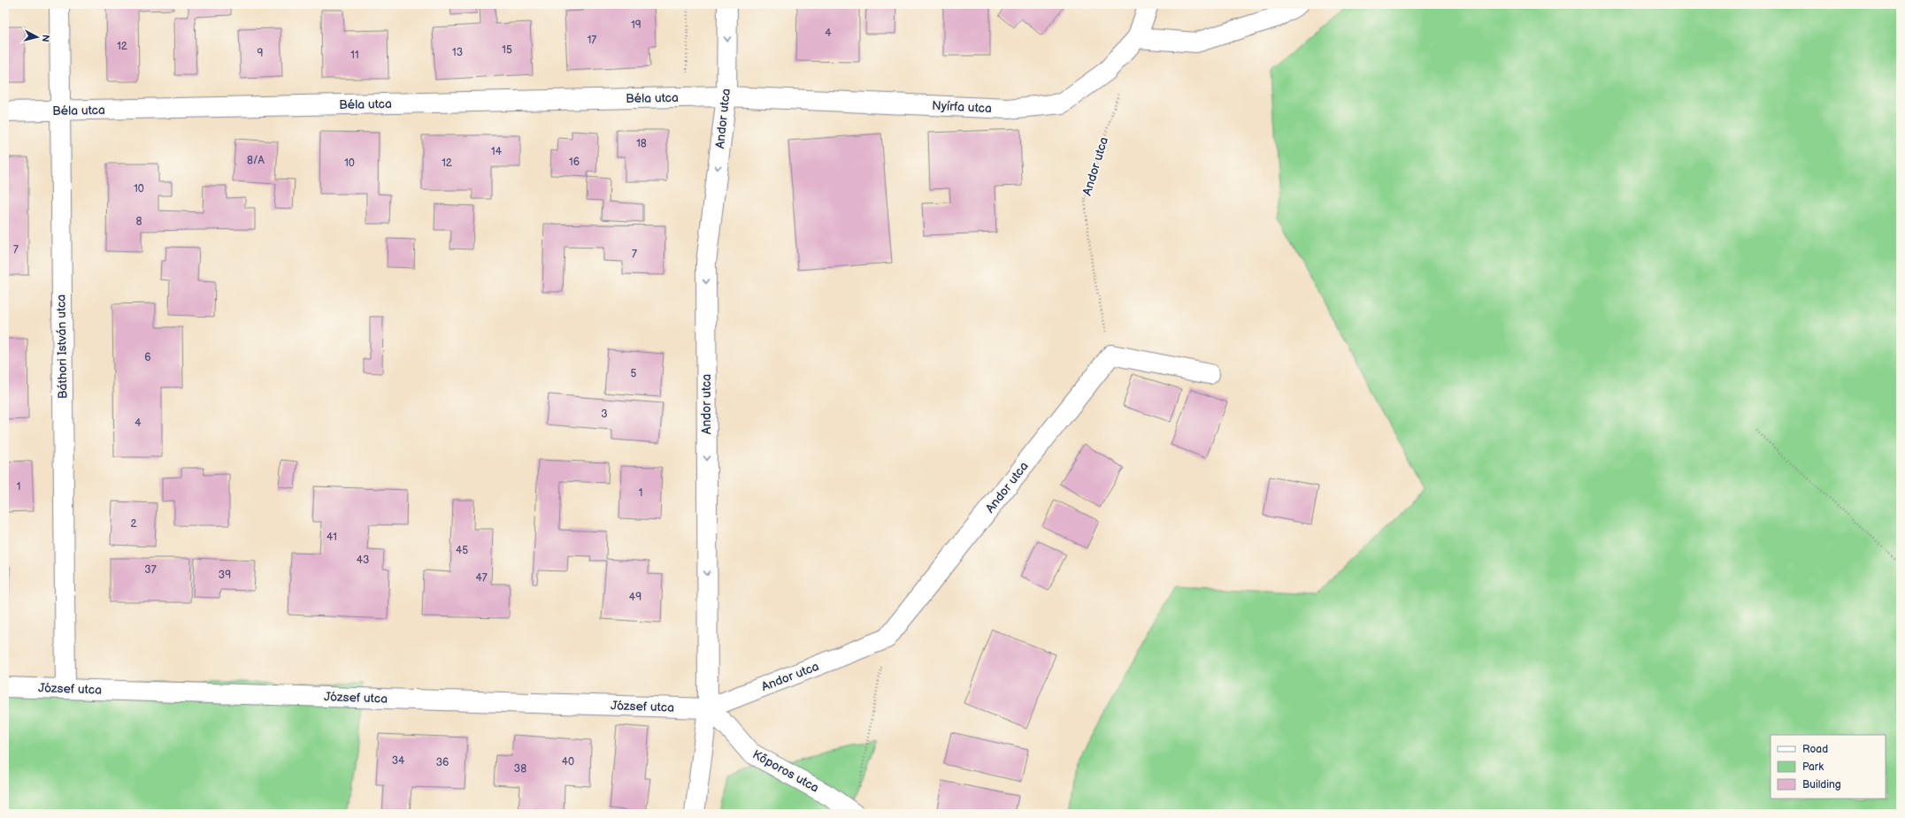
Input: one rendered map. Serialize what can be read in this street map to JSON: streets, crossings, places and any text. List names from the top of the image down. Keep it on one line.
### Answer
{"streets":{"street":["Béla utca","Nyírfa utca","Andor utca","Báthori István utca","József utca","Kőporos utca"]},"crossings":[["Béla utca","Nyírfa utca"],["Béla utca","Andor utca"],["Béla utca","Báthori István utca"],["Nyírfa utca","Andor utca"],["Andor utca","József utca"],["Andor utca","Kőporos utca"],["Báthori István utca","József utca"],["József utca","Kőporos utca"]],"one_way":["Andor utca"],"house_numbers":["19","4","17","12","15","13","9","11","18","14","8/A","16","10","12","10","8","7","7","6","5","3","4","1","1","2","41","45","43","37","39","47","49","34","40","36","38"],"legend":["Road","Park","Building"],"north":"right"}
